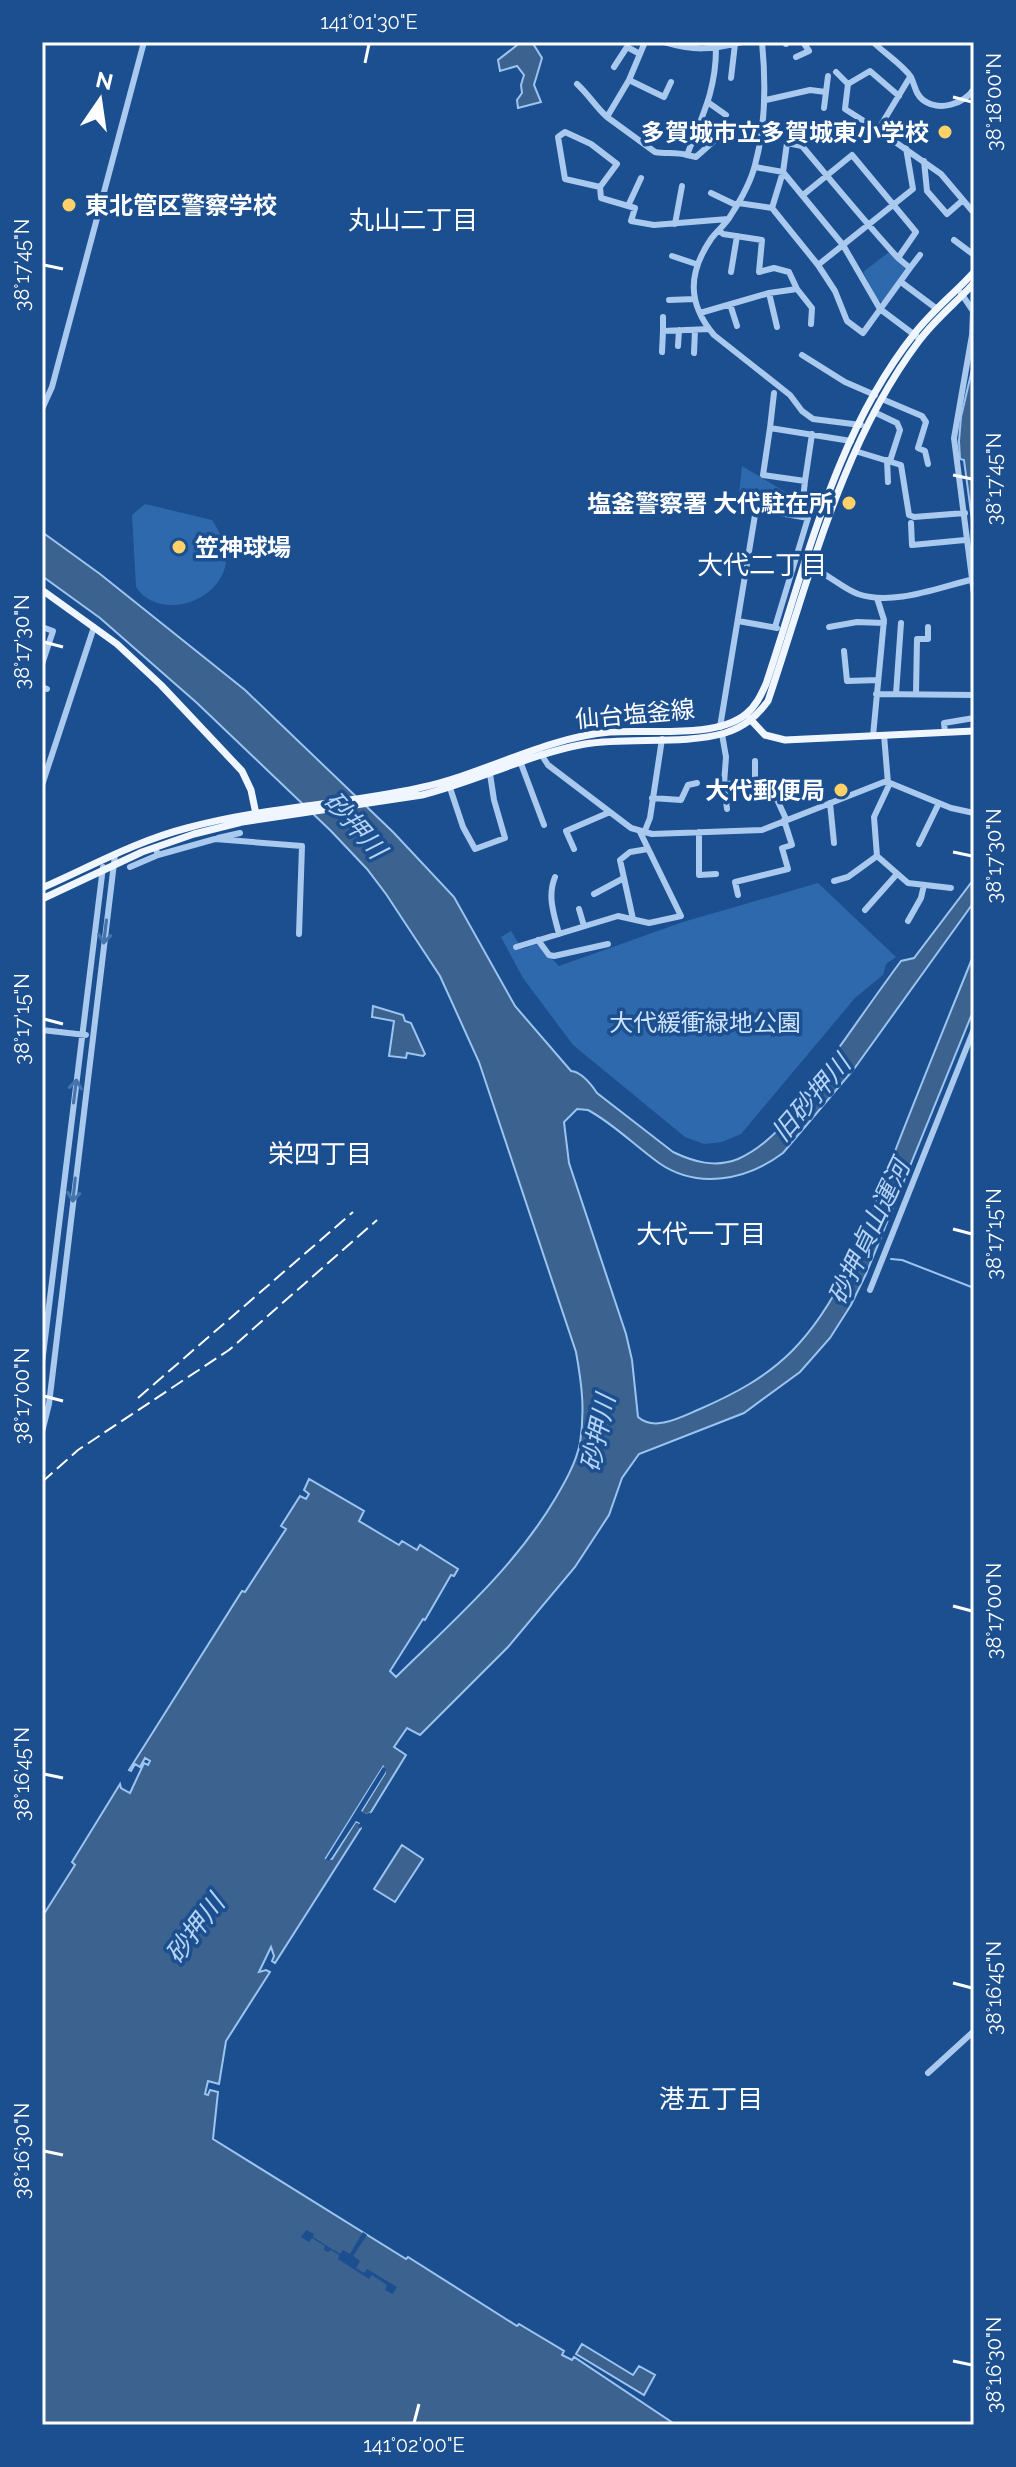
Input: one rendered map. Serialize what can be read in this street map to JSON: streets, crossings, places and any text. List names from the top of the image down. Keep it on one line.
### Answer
{"streets":{"main road":["仙台塩釜線"]},"districts":["丸山二丁目","大代二丁目","栄四丁目","大代一丁目","港五丁目"],"water":["砂押川","旧砂押川","砂押貞山運河"],"parks":["大代緩衝緑地公園"],"places":["多賀城市立多賀城東小学校","東北管区警察学校","塩釜警察署 大代駐在所","笠神球場","大代郵便局"],"north":"top","coordinates":["141°01'30\"E","38°18'00\"N","38°17'45\"N","38°17'30\"N","38°17'15\"N","38°17'00\"N","38°16'45\"N","38°16'30\"N","141°02'00\"E"]}
